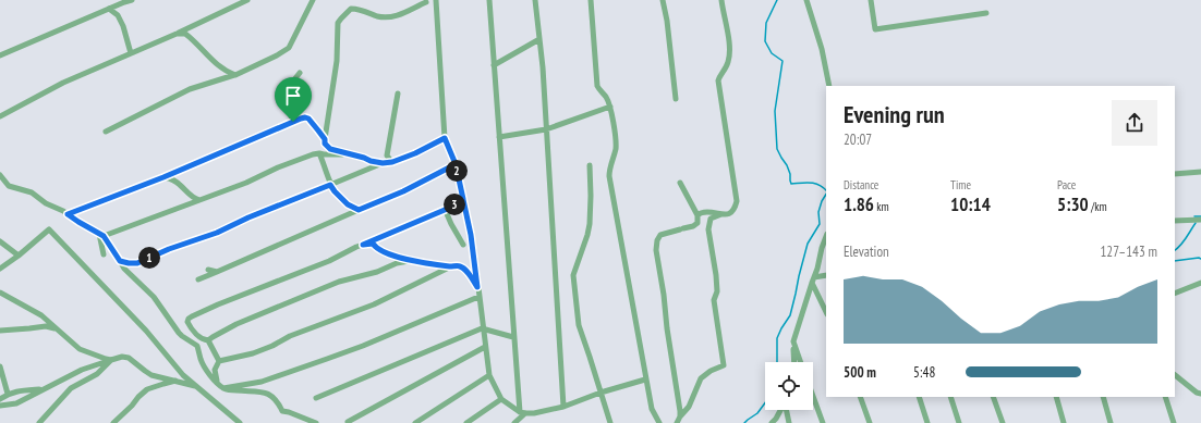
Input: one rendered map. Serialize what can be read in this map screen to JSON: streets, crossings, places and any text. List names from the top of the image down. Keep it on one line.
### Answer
{"page":{"heading":["Evening run","20:07"],"pins":["2","3","1"],"stats":[["Distance","1.86 km"],["Time","10:14"],["Pace","5:30 /km"]],"chart":["Elevation","127–143 m"],"list":[{"name":"500 m","note":"5:48"}]}}
